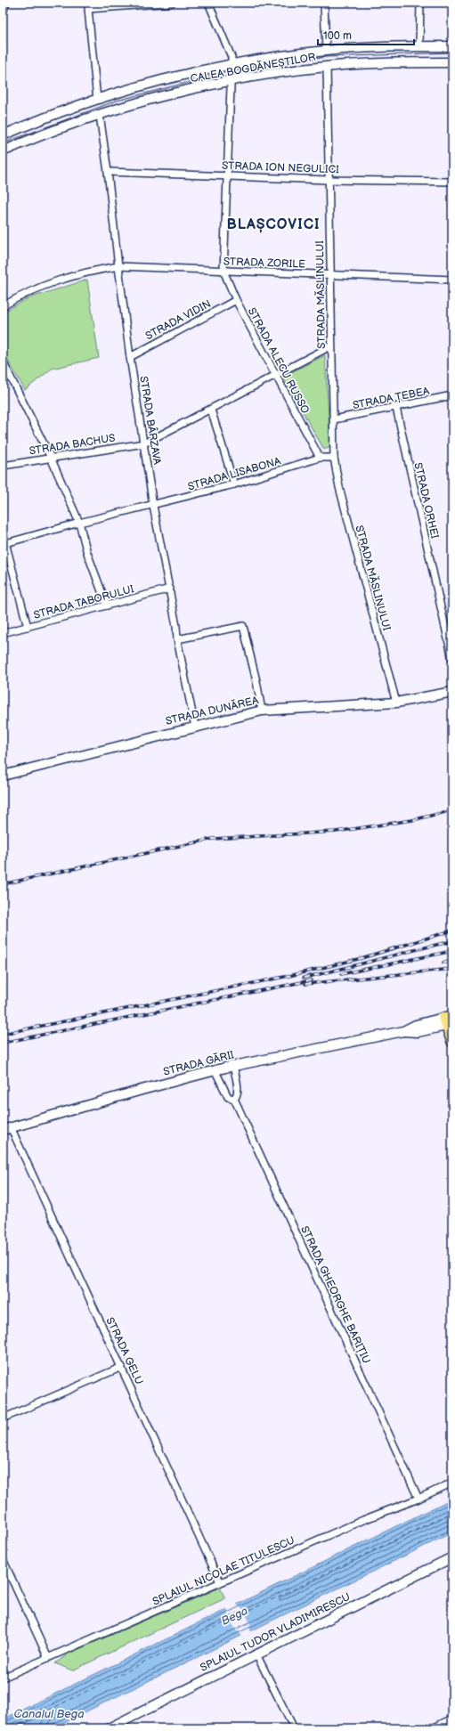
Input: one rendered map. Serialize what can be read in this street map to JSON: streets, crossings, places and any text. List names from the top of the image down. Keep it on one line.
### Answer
{"streets":{"main road":["CALEA BOGDĂNEȘTILOR","STRADA DUNĂREA","STRADA GĂRII","SPLAIUL TUDOR VLADIMIRESCU"],"street":["STRADA ION NEGULICI","STRADA ZORILE","STRADA MĂSLINULUI","STRADA VIDIN","STRADA ALECU RUSSO","STRADA ȚEBEA","STRADA BÂRZAVA","STRADA BACHUS","STRADA LISABONA","STRADA ORHEI","STRADA TABORULUI","STRADA GHEORGHE BARIȚIU","STRADA GELU","SPLAIUL NICOLAE TITULESCU"]},"crossings":[["CALEA BOGDĂNEȘTILOR","STRADA MĂSLINULUI"],["CALEA BOGDĂNEȘTILOR","STRADA BÂRZAVA"],["STRADA ION NEGULICI","STRADA MĂSLINULUI"],["STRADA ION NEGULICI","STRADA BÂRZAVA"],["STRADA ZORILE","STRADA MĂSLINULUI"],["STRADA ZORILE","STRADA ALECU RUSSO"],["STRADA ZORILE","STRADA BÂRZAVA"],["STRADA MĂSLINULUI","STRADA ȚEBEA"],["STRADA MĂSLINULUI","STRADA BACHUS"],["STRADA MĂSLINULUI","STRADA DUNĂREA"],["STRADA VIDIN","STRADA ALECU RUSSO"],["STRADA VIDIN","STRADA BÂRZAVA"],["STRADA ALECU RUSSO","STRADA BACHUS"],["STRADA ALECU RUSSO","STRADA LISABONA"],["STRADA ȚEBEA","STRADA ORHEI"],["STRADA BÂRZAVA","STRADA BACHUS"],["STRADA BÂRZAVA","STRADA LISABONA"],["STRADA BÂRZAVA","STRADA TABORULUI"],["STRADA BÂRZAVA","STRADA DUNĂREA"],["STRADA GĂRII","STRADA GHEORGHE BARIȚIU"],["STRADA GĂRII","STRADA GELU"],["STRADA GHEORGHE BARIȚIU","SPLAIUL NICOLAE TITULESCU"],["STRADA GELU","SPLAIUL NICOLAE TITULESCU"]],"districts":["BLAȘCOVICI"],"water":["Bega","Canalul Bega"],"scale_bar":"100 m"}
